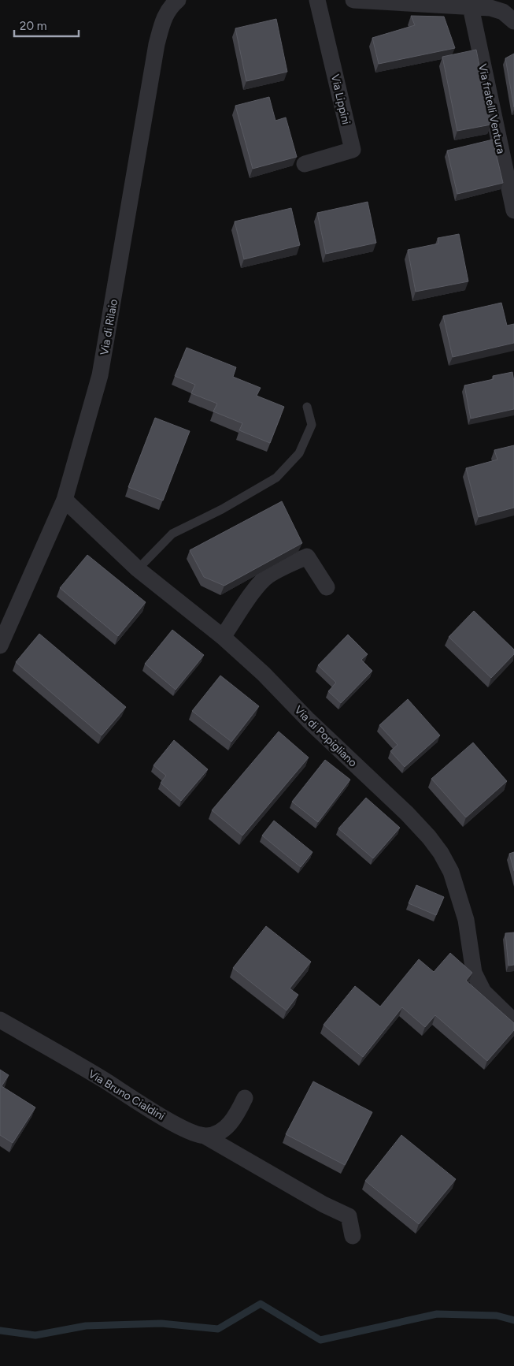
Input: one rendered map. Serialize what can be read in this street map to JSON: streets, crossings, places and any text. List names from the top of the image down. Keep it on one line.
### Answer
{"streets":{"street":["Via Lippini","Via fratelli Ventura","Via di Rilaio","Via di Popigliano","Via Bruno Cialdini"]},"crossings":[["Via di Rilaio","Via di Popigliano"]],"scale_bar":"20 m"}
